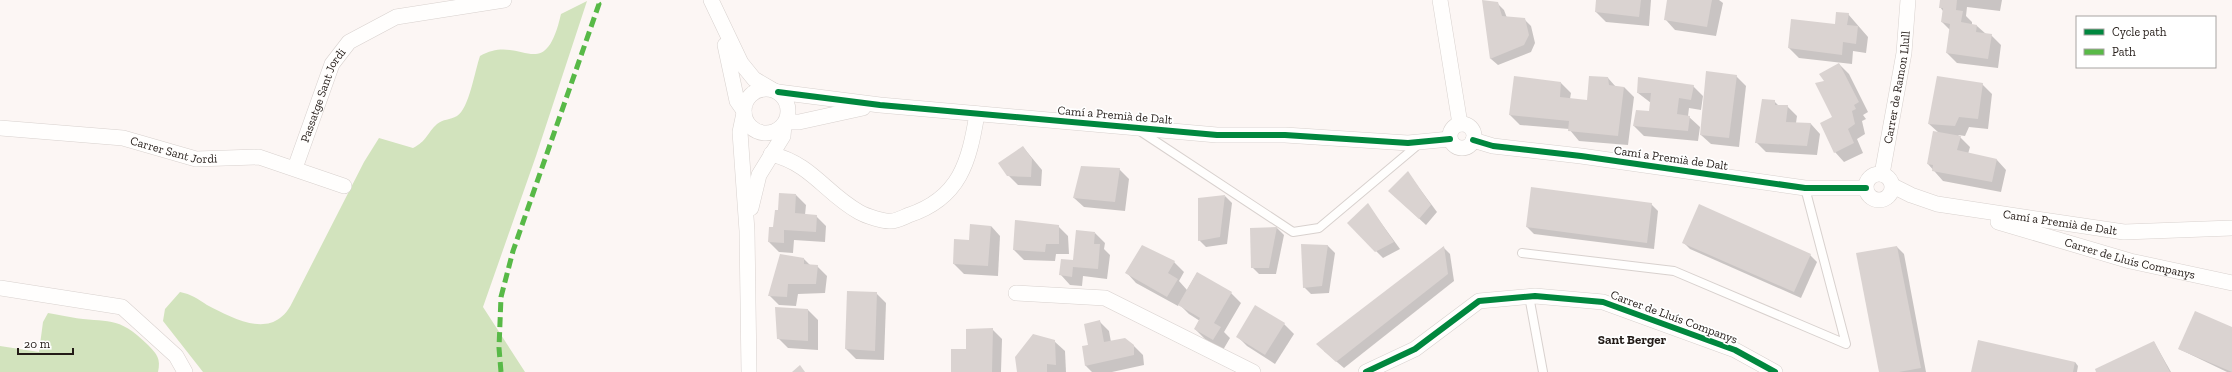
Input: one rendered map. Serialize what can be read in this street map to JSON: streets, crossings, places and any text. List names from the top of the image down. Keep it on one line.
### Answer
{"streets":{"street":["Carrer de Ramon Llull","Passatge Sant Jordi","Camí a Premià de Dalt","Carrer Sant Jordi","Carrer de Lluís Companys"]},"crossings":[["Carrer de Ramon Llull","Camí a Premià de Dalt"],["Passatge Sant Jordi","Carrer Sant Jordi"],["Camí a Premià de Dalt","Carrer de Lluís Companys"]],"districts":["Sant Berger"],"legend":["Cycle path","Path"],"scale_bar":"20 m"}
